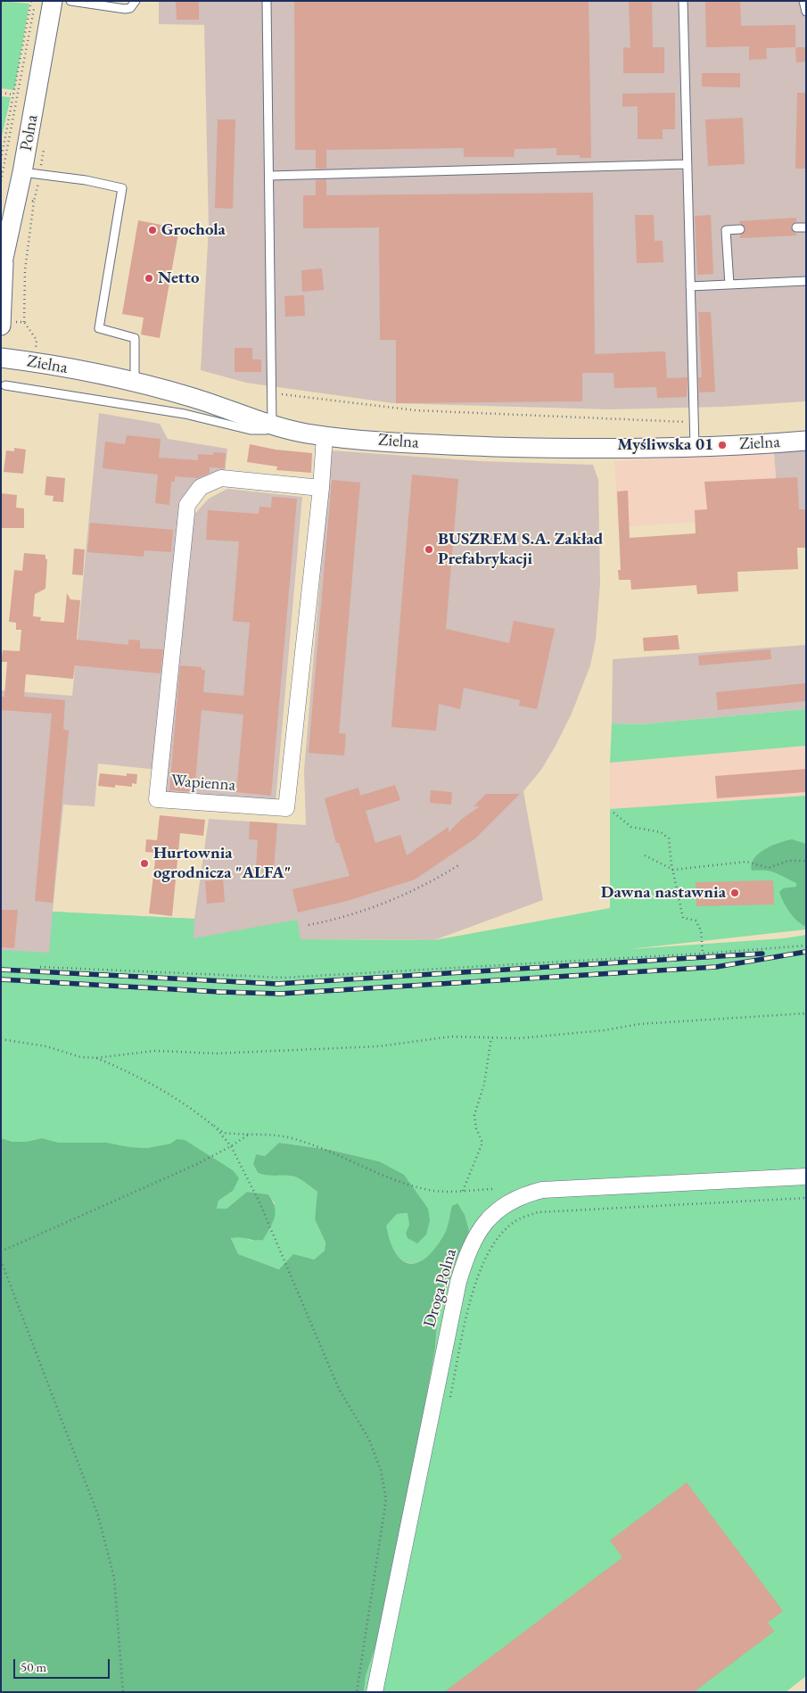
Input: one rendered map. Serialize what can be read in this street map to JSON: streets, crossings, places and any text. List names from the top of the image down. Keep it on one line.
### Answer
{"streets":{"street":["Polna","Zielna","Wapienna","Droga Polna"]},"crossings":[["Zielna","Wapienna"]],"places":["Grochola","Netto","Myśliwska 01","BUSZREM S.A. Zakład Prefabrykacji","Hurtownia ogrodnicza \"ALFA\"","Dawna nastawnia"],"scale_bar":"50 m"}
